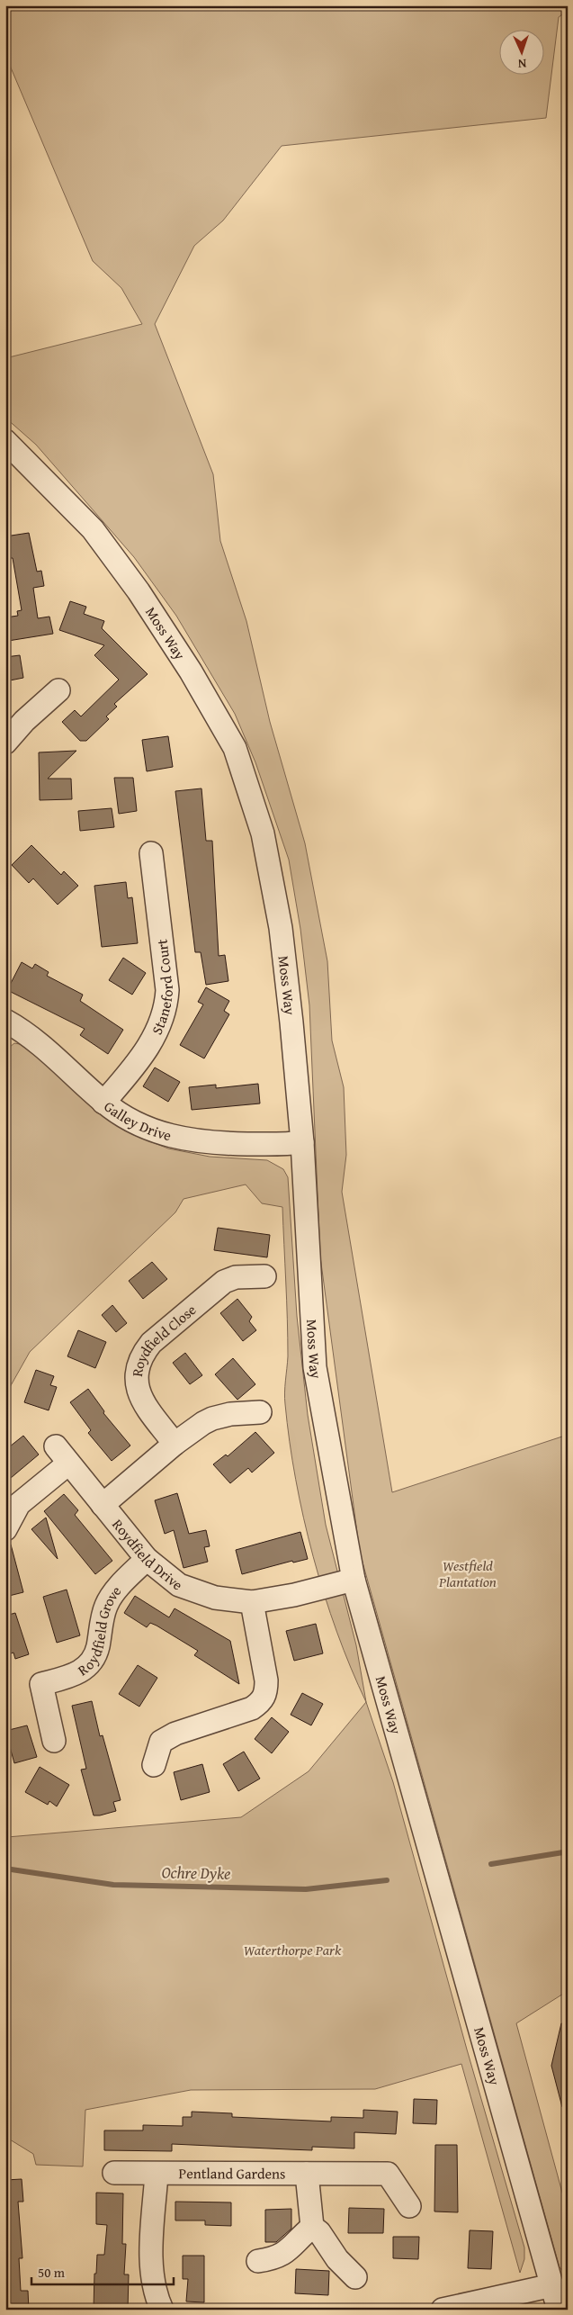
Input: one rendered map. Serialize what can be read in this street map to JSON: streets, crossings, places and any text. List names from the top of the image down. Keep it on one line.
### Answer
{"streets":{"street":["Moss Way","Staneford Court","Galley Drive","Roydfield Close","Roydfield Drive","Roydfield Grove","Pentland Gardens"]},"crossings":[["Moss Way","Galley Drive"],["Moss Way","Roydfield Drive"],["Staneford Court","Galley Drive"],["Roydfield Drive","Roydfield Grove"]],"water":["Ochre Dyke"],"parks":["Westfield Plantation","Waterthorpe Park"],"scale_bar":"50 m","north":"bottom"}
